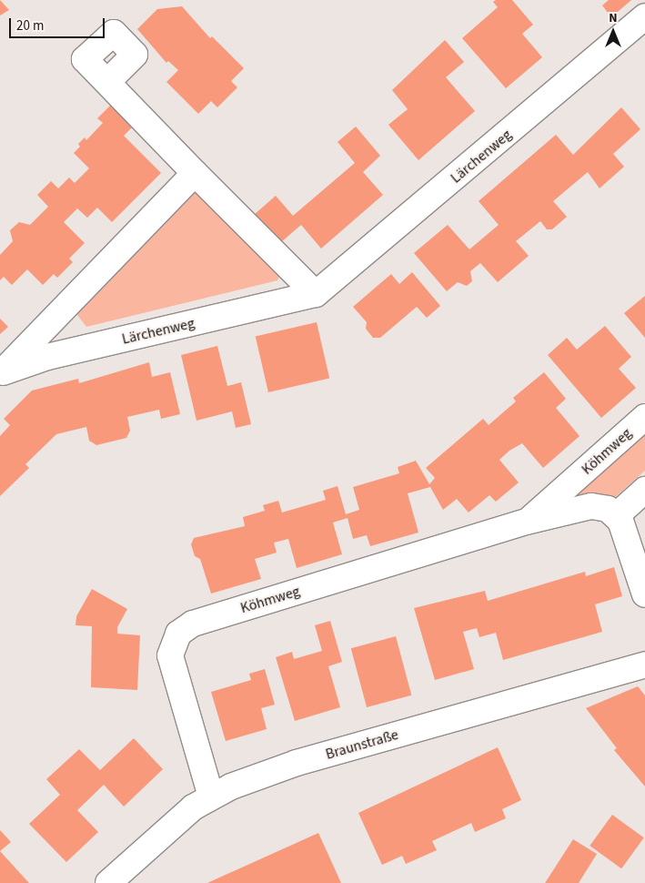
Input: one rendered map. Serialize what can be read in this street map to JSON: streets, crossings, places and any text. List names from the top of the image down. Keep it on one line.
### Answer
{"streets":{"street":["Lärchenweg","Köhmweg","Braunstraße"]},"crossings":[["Köhmweg","Braunstraße"]],"scale_bar":"20 m","north":"top"}
